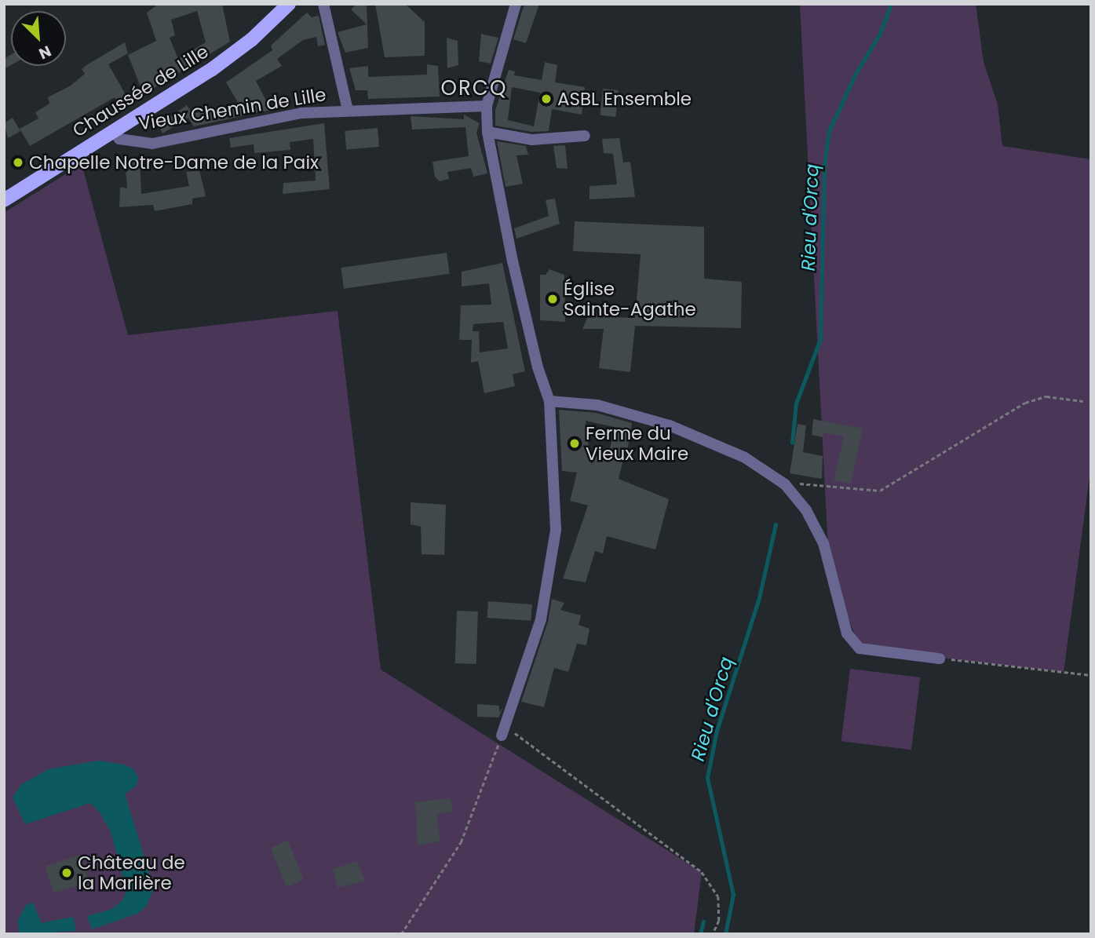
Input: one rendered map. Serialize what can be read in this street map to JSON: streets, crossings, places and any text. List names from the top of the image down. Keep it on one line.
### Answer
{"streets":{"main road":["Chaussée de Lille"],"street":["Vieux Chemin de Lille"]},"crossings":[["Chaussée de Lille","Vieux Chemin de Lille"]],"districts":["ORCQ"],"water":["Rieu d'Orcq"],"places":["ASBL Ensemble","Chapelle Notre-Dame de la Paix","Église Sainte-Agathe","Ferme du Vieux Maire","Château de la Marlière"],"north":"bottom right"}
